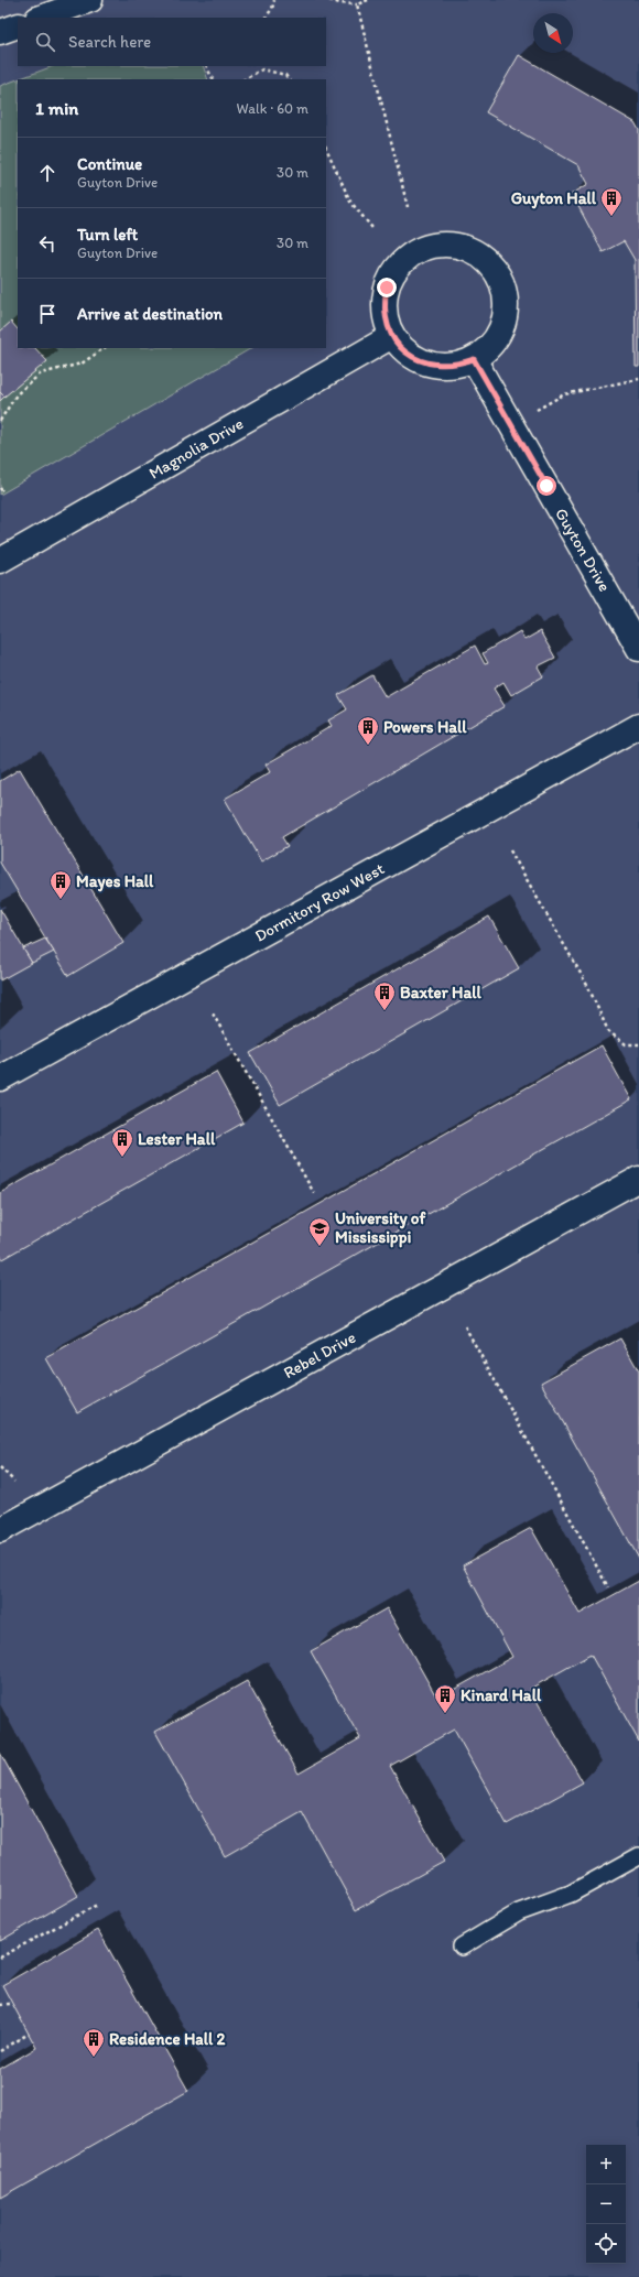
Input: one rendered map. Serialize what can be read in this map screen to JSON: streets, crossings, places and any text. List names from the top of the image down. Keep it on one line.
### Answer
{"streets":{"street":["Magnolia Drive","Guyton Drive","Dormitory Row West","Rebel Drive"]},"crossings":[["Magnolia Drive","Guyton Drive"]],"places":{"building":["Guyton Hall","Powers Hall","Mayes Hall","Baxter Hall","Lester Hall","Kinard Hall","Residence Hall 2"],"school or university":["University of Mississippi"]},"north":"bottom right","page":{"search":"Search here","heading":["1 min","Walk · 60 m"],"list":[["Continue","Guyton Drive","30 m"],["Turn left","Guyton Drive","30 m"],"Arrive at destination"],"map_buttons":["+","−"]}}
